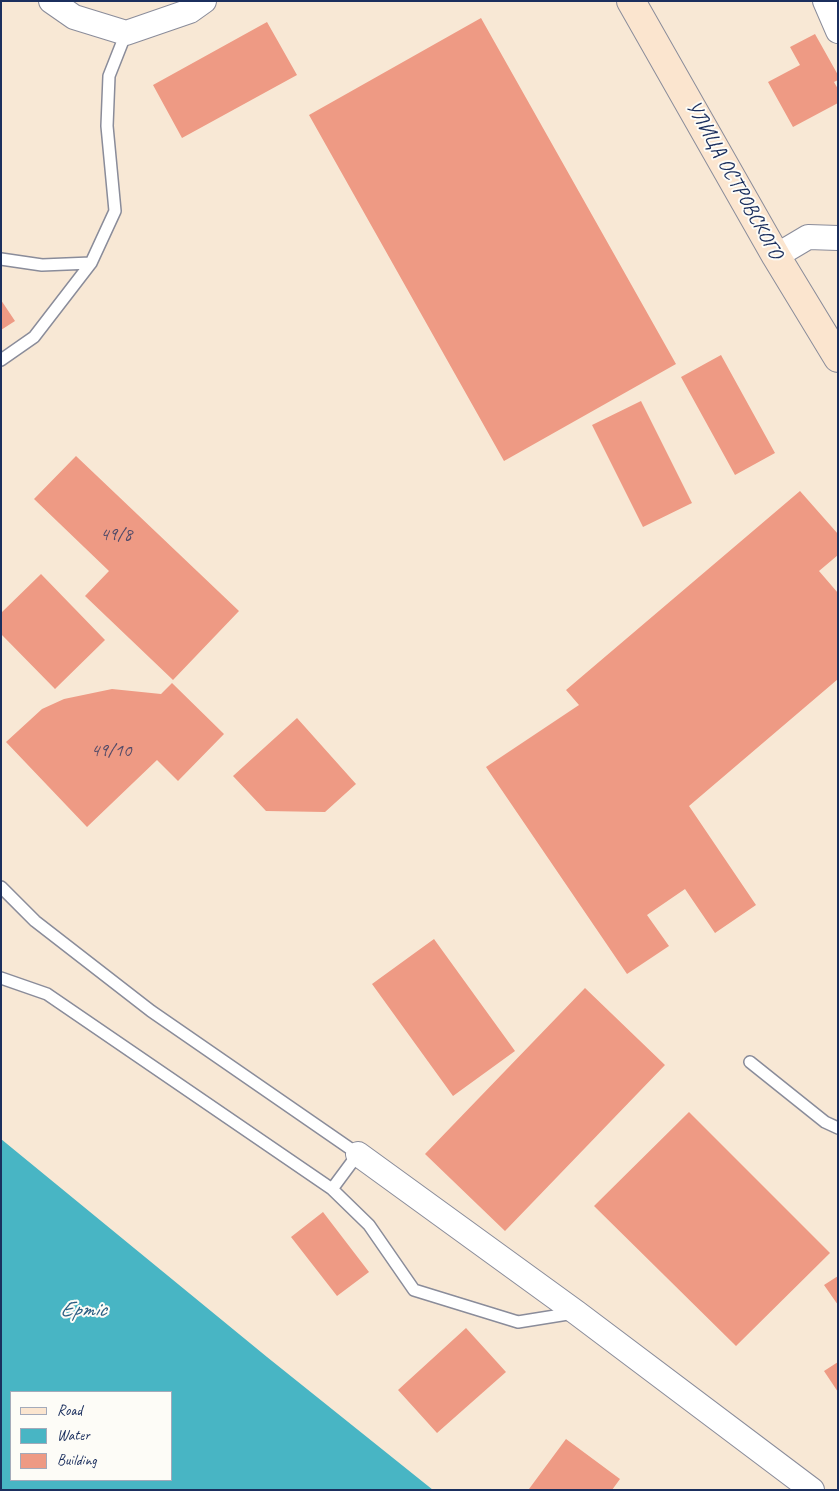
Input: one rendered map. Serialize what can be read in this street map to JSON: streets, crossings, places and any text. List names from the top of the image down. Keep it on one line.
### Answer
{"streets":{"main road":["УЛИЦА ОСТРОВСКОГО"]},"water":["Ертіс"],"house_numbers":["49/8","49/10"],"legend":["Road","Water","Building"]}
